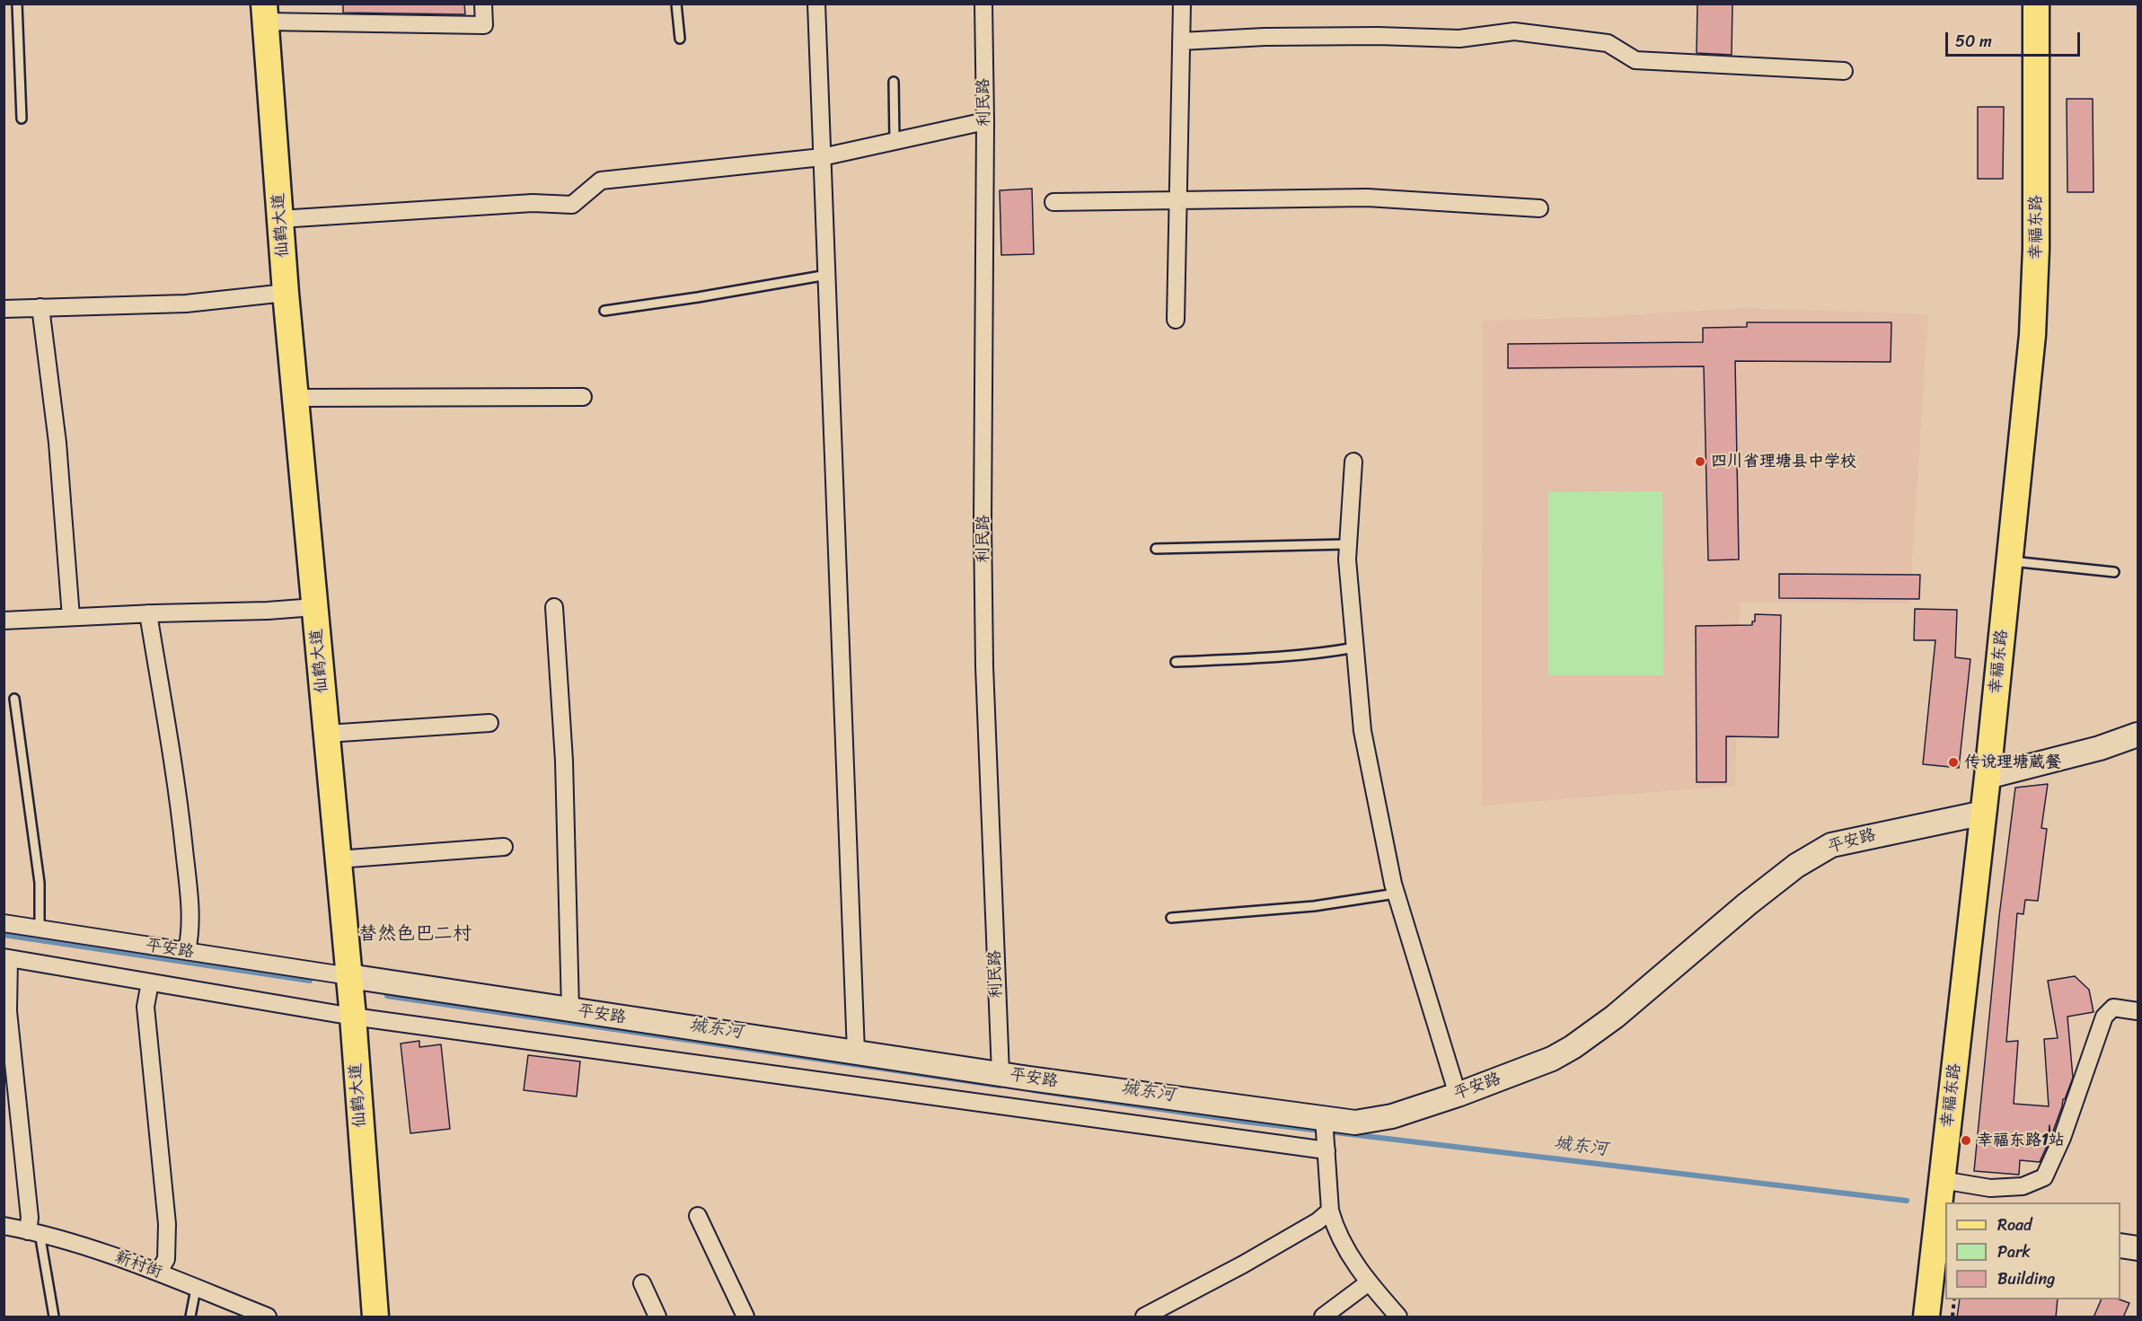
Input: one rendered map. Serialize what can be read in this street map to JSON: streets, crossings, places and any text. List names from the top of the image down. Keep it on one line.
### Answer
{"streets":{"main road":["仙鹤大道","幸福东路"],"street":["利民路","平安路","新村街"]},"crossings":[["利民路","平安路"],["仙鹤大道","平安路"],["幸福东路","平安路"]],"districts":["替然色巴二村"],"water":["城东河"],"places":["四川省理塘县中学校","传说理塘蔵餐","幸福东路1站"],"legend":["Road","Park","Building"],"scale_bar":"50 m"}
